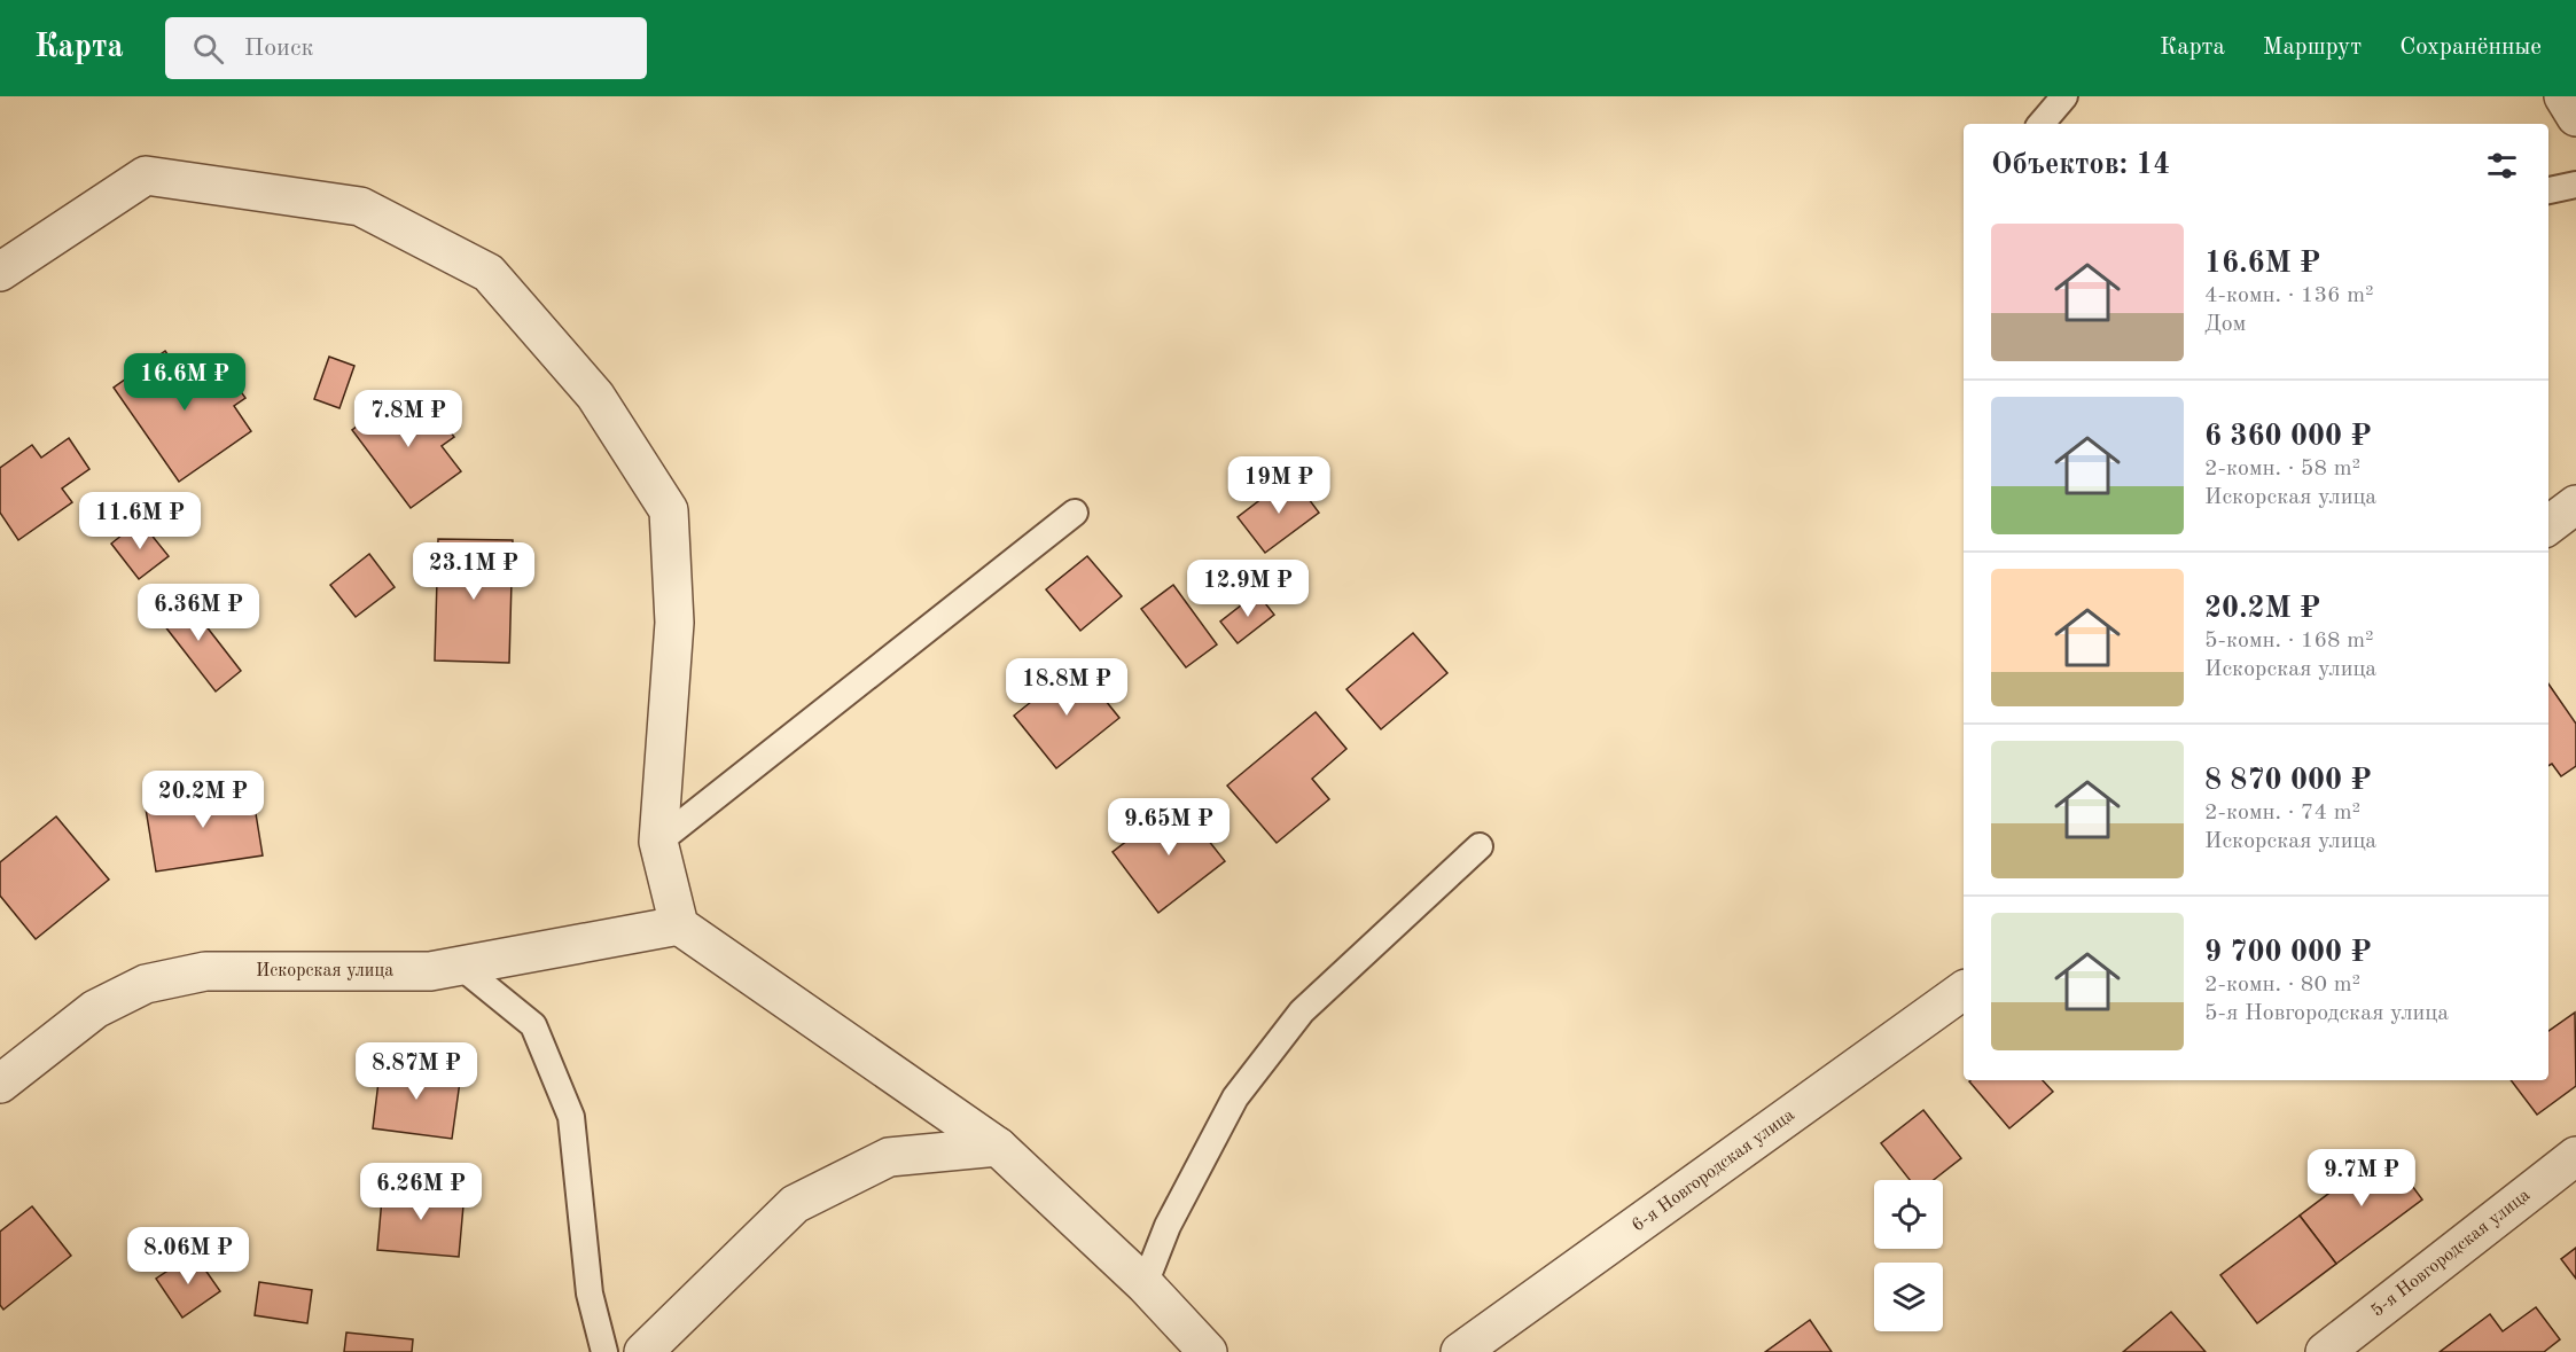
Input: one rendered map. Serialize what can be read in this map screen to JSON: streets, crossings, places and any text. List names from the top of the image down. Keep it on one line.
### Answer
{"streets":{"street":["Искорская улица","6-я Новгородская улица","5-я Новгородская улица"]},"page":{"header":"Карта","search":"Поиск","nav":["Карта","Маршрут","Сохранённые"],"heading":"Объектов: 14","list":[{"name":"16.6M ₽","note":"4-комн. · 136 m² · Дом"},{"name":"6 360 000 ₽","note":"2-комн. · 58 m² · Искорская улица"},{"name":"20.2M ₽","note":"5-комн. · 168 m² · Искорская улица"},{"name":"8 870 000 ₽","note":"2-комн. · 74 m² · Искорская улица"},{"name":"9 700 000 ₽","note":"2-комн. · 80 m² · 5-я Новгородская улица"}],"price":["16.6M ₽","7.8M ₽","19M ₽","11.6M ₽","23.1M ₽","12.9M ₽","6.36M ₽","18.8M ₽","20.2M ₽","9.65M ₽","8.87M ₽","9.7M ₽","6.26M ₽","8.06M ₽"]}}
